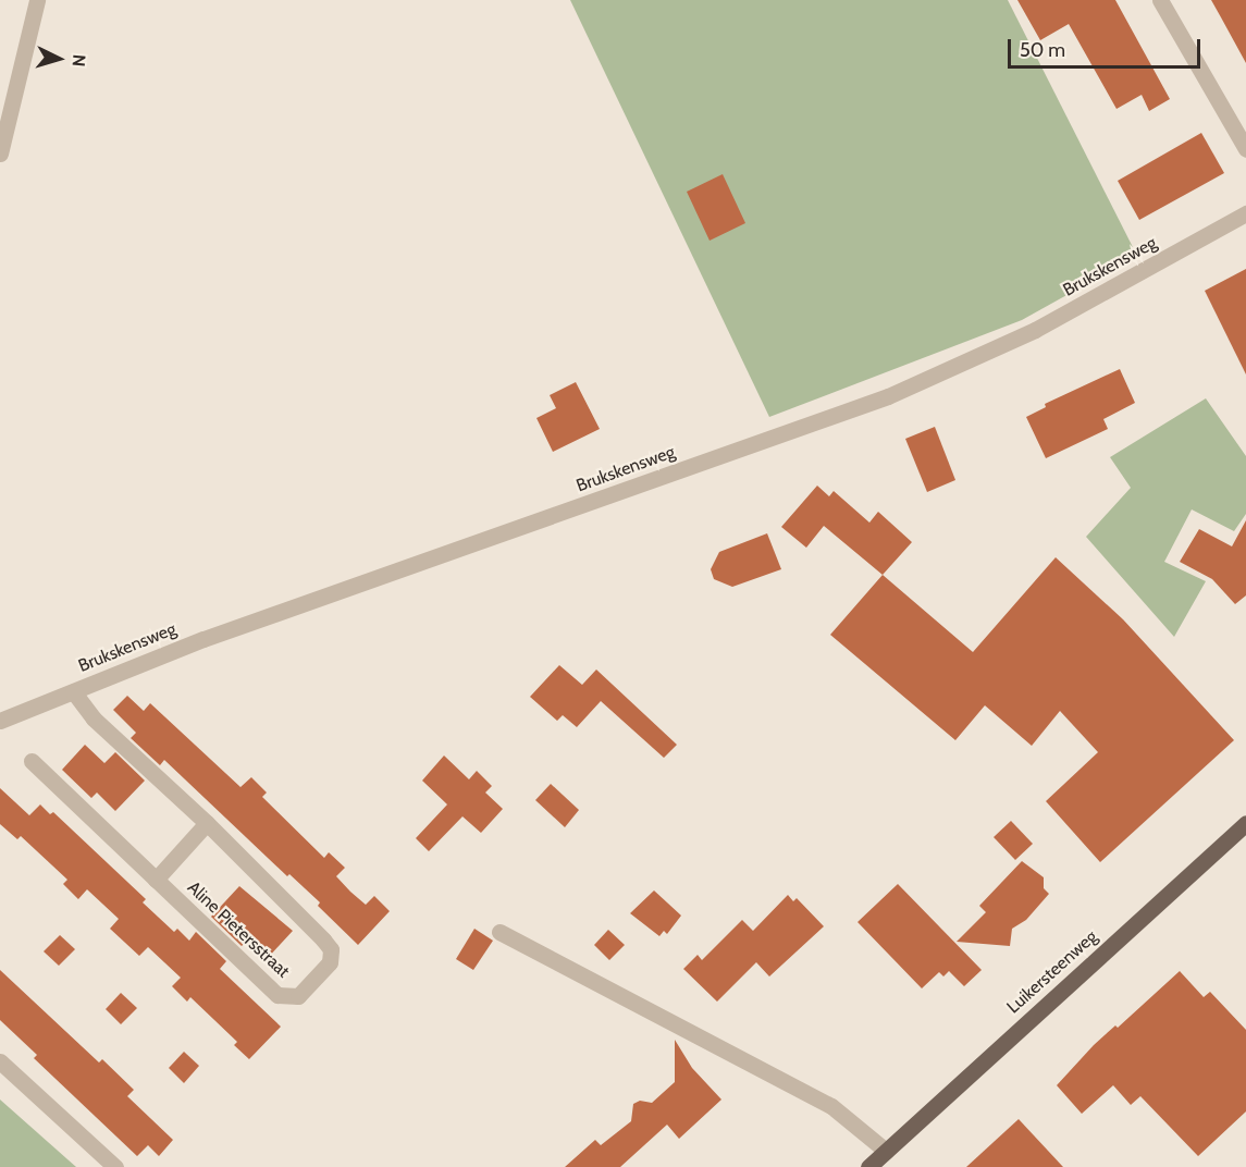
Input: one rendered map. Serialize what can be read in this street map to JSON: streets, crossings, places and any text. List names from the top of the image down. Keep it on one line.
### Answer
{"streets":{"main road":["Luikersteenweg"],"street":["Brukskensweg","Aline Pietersstraat"]},"crossings":[["Brukskensweg","Aline Pietersstraat"]],"scale_bar":"50 m","north":"right"}
